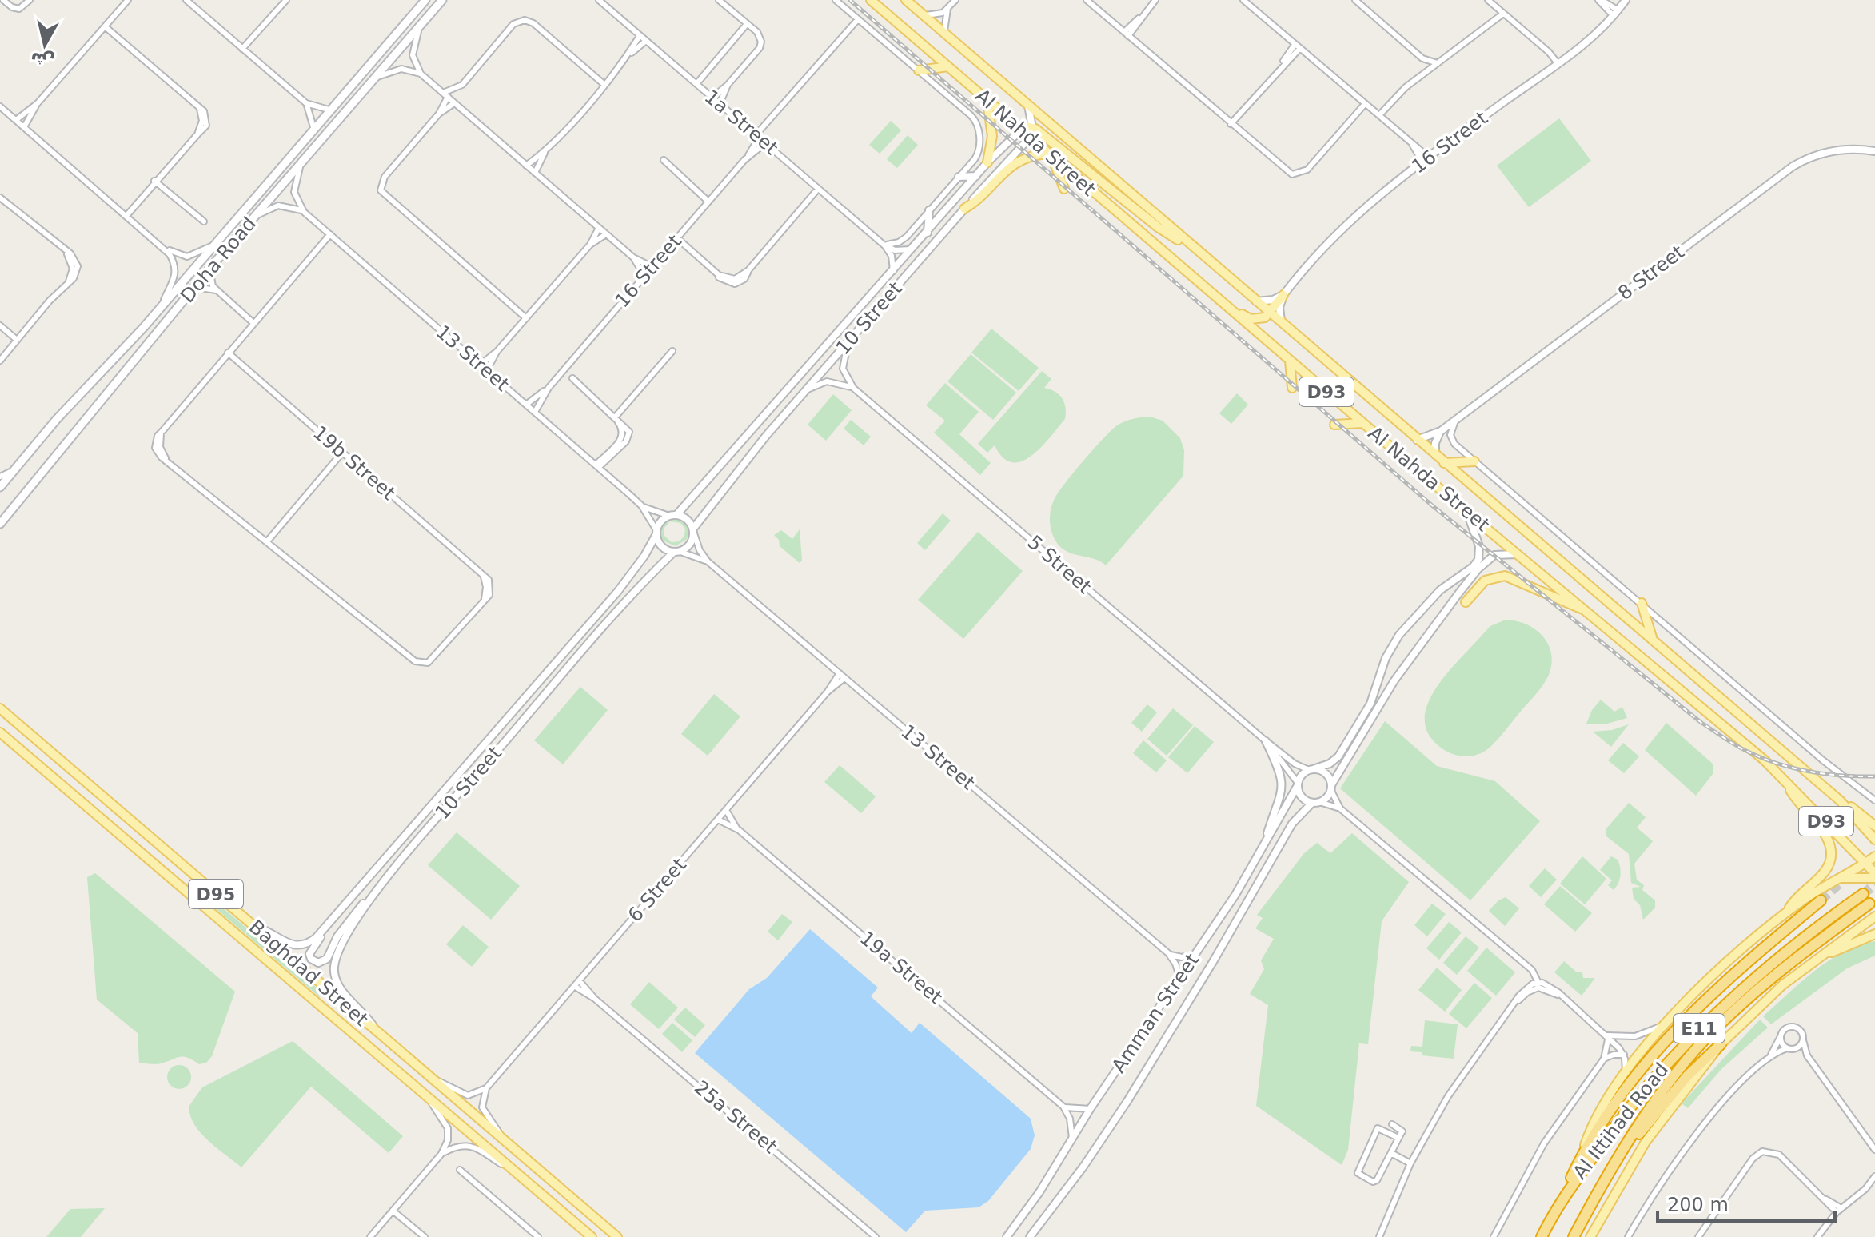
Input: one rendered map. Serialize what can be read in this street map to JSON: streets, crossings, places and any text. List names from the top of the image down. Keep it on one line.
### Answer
{"streets":{"highway":["E11","Al Ittihad Road"],"main road":["Al Nahda Street","Doha Road","D93","D95","Baghdad Street"],"street":["1a Street","16 Street","8 Street","10 Street","13 Street","19b Street","5 Street","6 Street","19a Street","Amman Street","25a Street"]},"crossings":[["1a Street","16 Street"],["Al Nahda Street","8 Street"],["Al Nahda Street","10 Street"],["Al Nahda Street","D93"],["Al Nahda Street","E11"],["16 Street","13 Street"],["10 Street","13 Street"],["10 Street","Baghdad Street"],["13 Street","6 Street"],["13 Street","Amman Street"],["D93","E11"],["5 Street","Amman Street"],["6 Street","19a Street"],["6 Street","25a Street"]],"scale_bar":"200 m","north":"bottom"}
